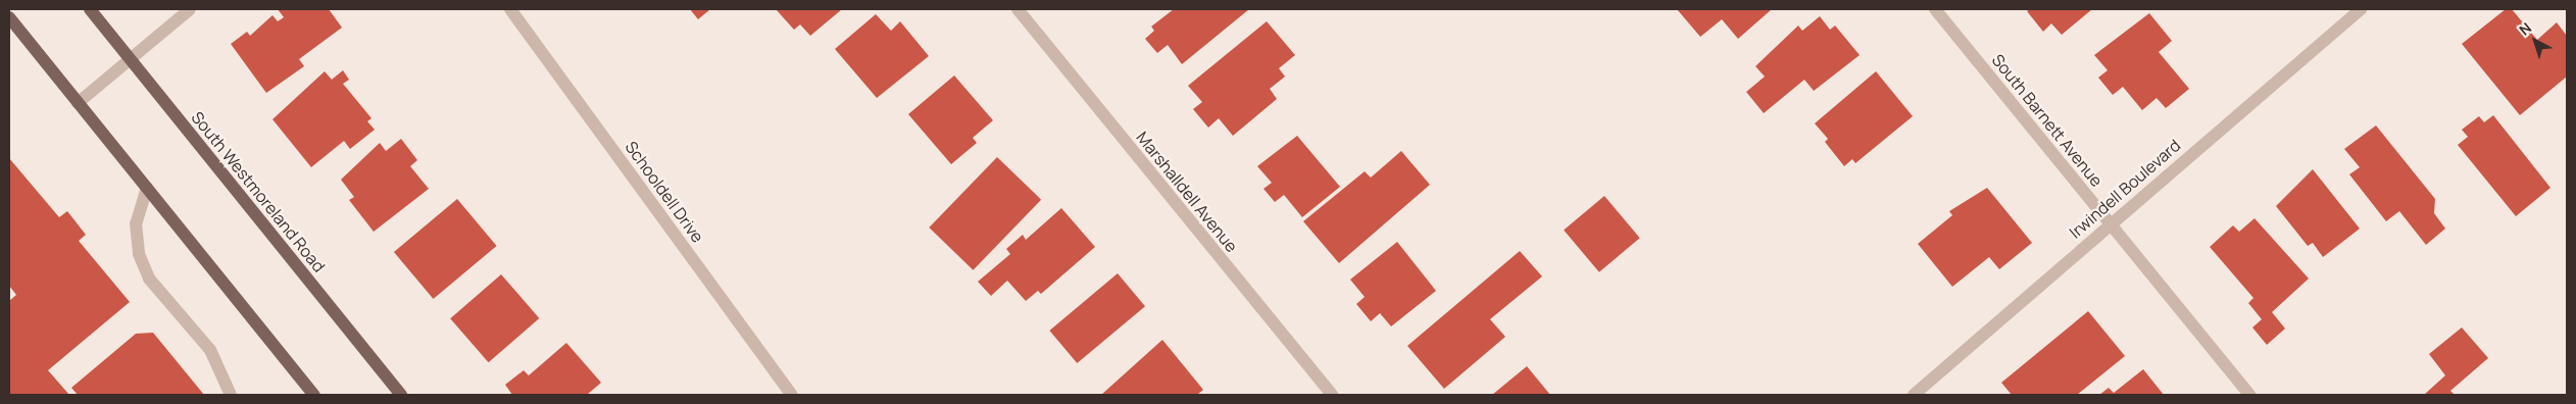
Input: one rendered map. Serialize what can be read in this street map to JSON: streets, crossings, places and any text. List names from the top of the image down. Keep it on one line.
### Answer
{"streets":{"main road":["South Westmoreland Road"],"street":["South Barnett Avenue","Irwindell Boulevard","Schooldell Drive","Marshalldell Avenue"]},"crossings":[["South Barnett Avenue","Irwindell Boulevard"]],"north":"top left"}
